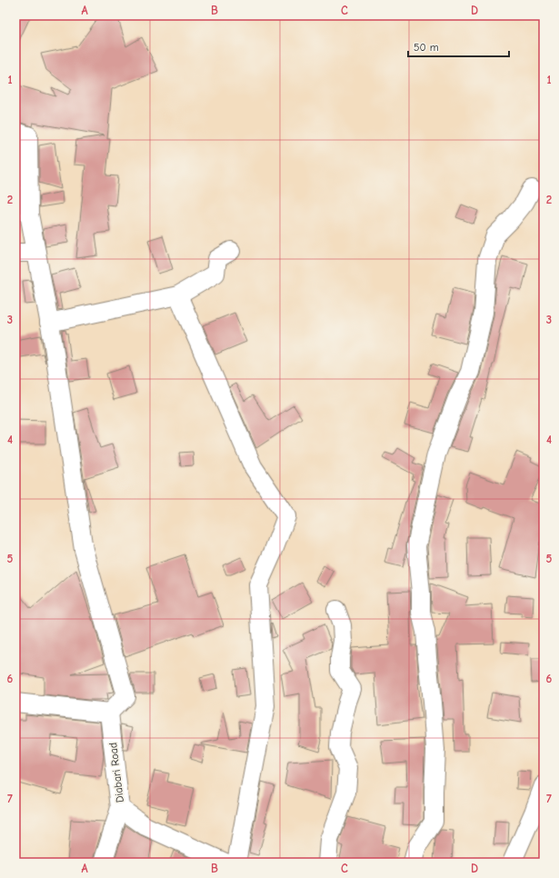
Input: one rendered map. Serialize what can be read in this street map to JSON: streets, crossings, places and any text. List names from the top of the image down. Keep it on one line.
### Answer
{"streets":{"street":["Diabari Road"]},"scale_bar":"50 m","grid":{"columns":["A","B","C","D"],"rows":["1","2","3","4","5","6","7"]}}
